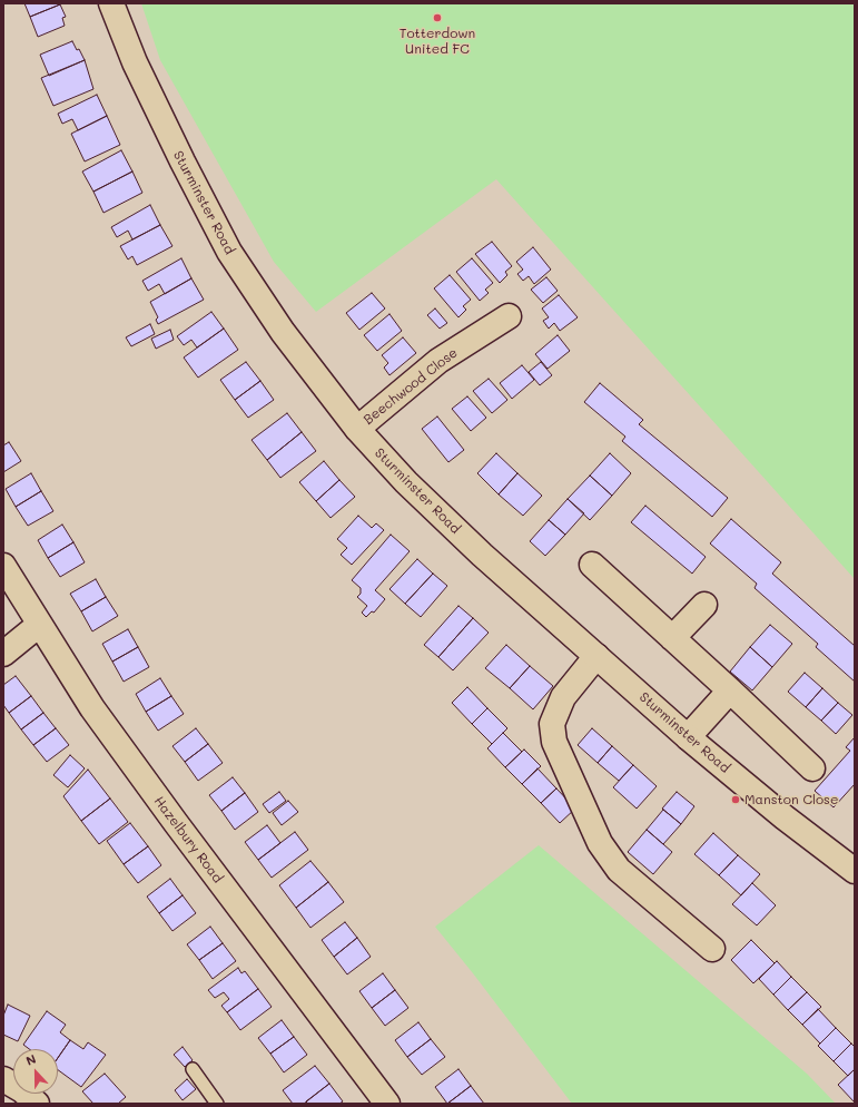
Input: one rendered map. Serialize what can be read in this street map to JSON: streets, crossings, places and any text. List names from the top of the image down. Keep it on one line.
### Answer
{"streets":{"street":["Sturminster Road","Beechwood Close","Hazelbury Road"]},"crossings":[["Sturminster Road","Beechwood Close"]],"places":["Totterdown United FC","Manston Close"],"north":"top"}
